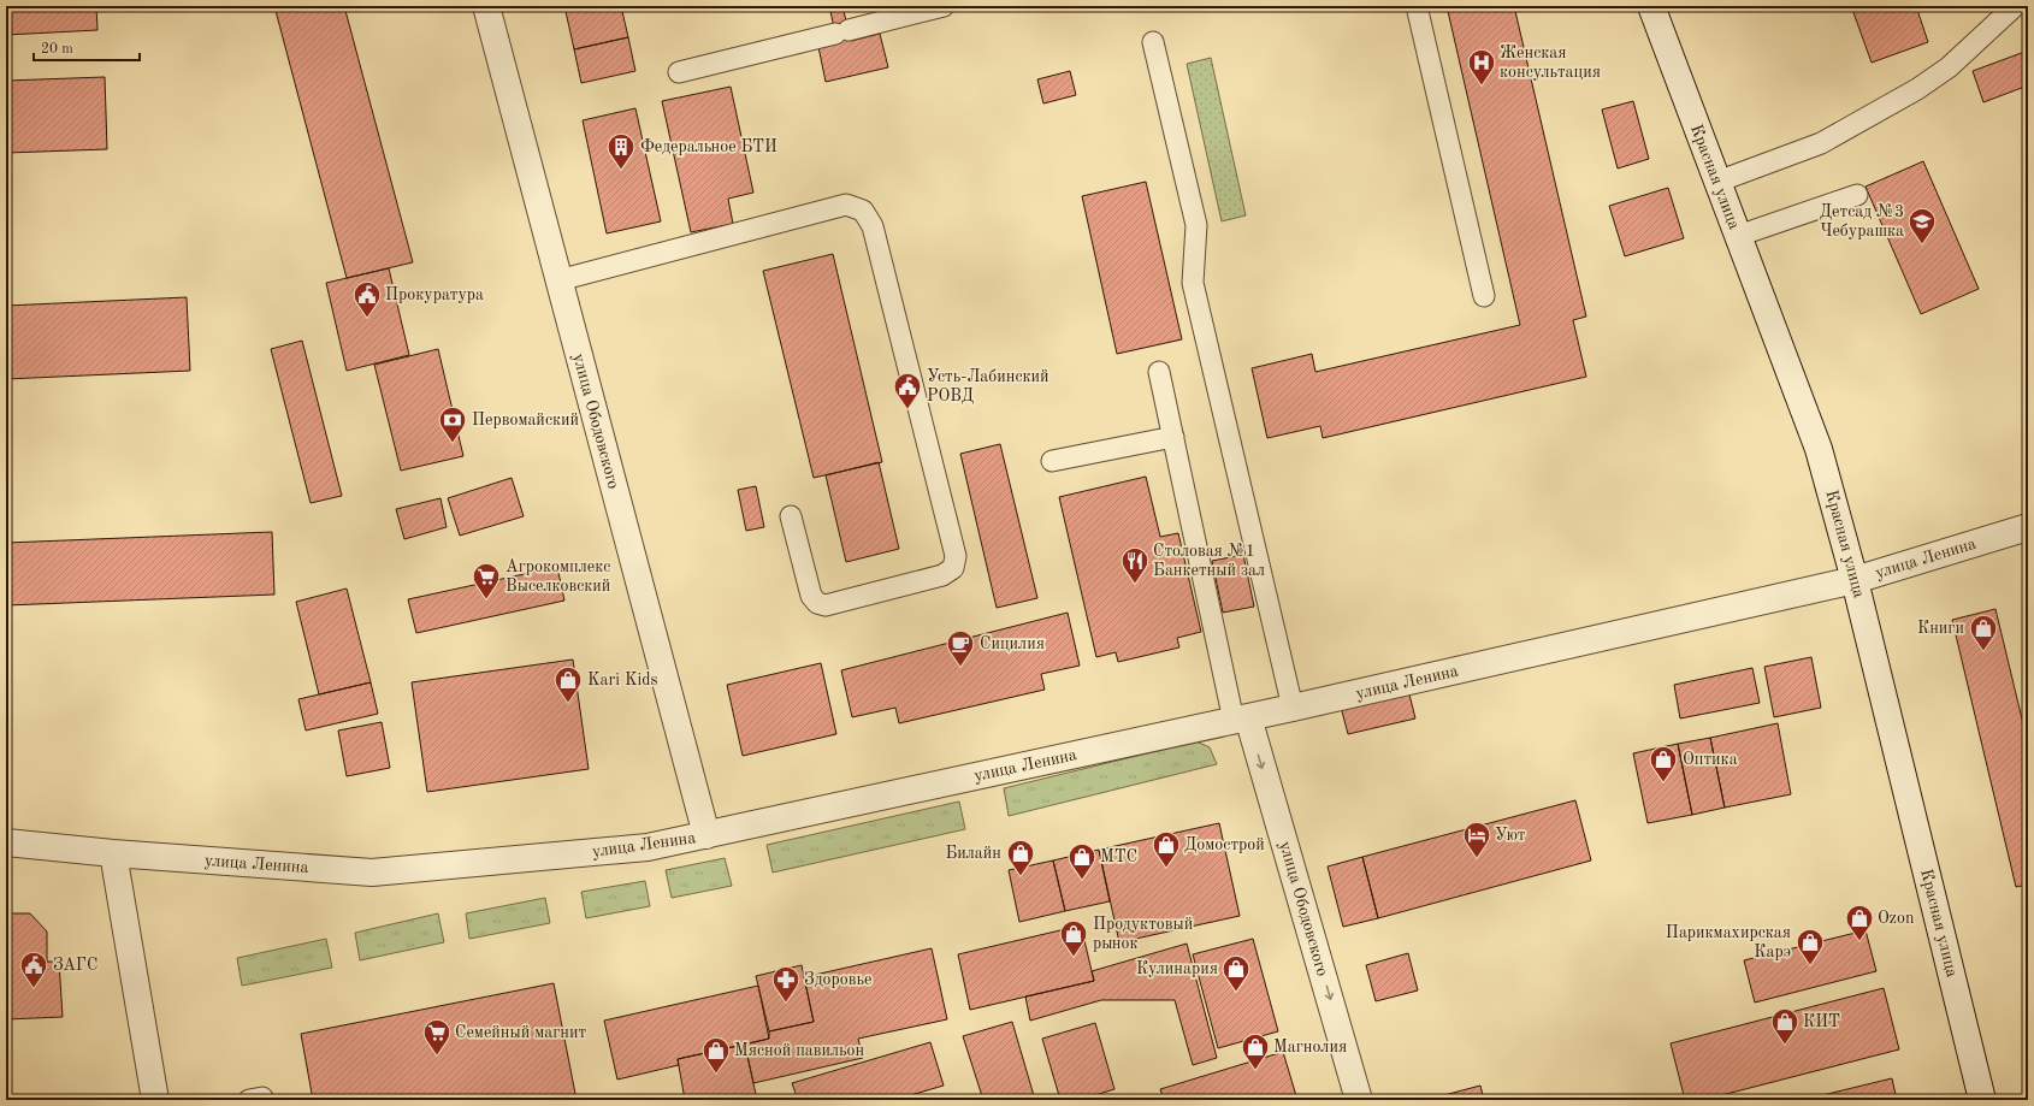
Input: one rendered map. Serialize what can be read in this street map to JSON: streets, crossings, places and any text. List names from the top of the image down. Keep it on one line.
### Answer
{"streets":{"street":["Красная улица","улица Ободовского","улица Ленина"]},"crossings":[["Красная улица","улица Ленина"],["улица Ободовского","улица Ленина"]],"places":{"hospital":["Женская консультация"],"building":["Федеральное БТИ"],"school or university":["Детсад №3 Чебурашка"],"public building":["Прокуратура","Усть-Лабинский РОВД","ЗАГС"],"bank":["Первомайский"],"restaurant":["Столовая №1 Банкетный зал"],"supermarket":["Агрокомплекс Выселковский","Семейный магнит"],"shop":["Книги","Kari Kids","Оптика","Домострой","Билайн","МТС","Ozon","Продуктовый рынок","Парикмахирская Карэ","Кулинария","КИТ","Магнолия","Мясной павильон"],"cafe":["Сицилия"],"hotel":["Уют"],"pharmacy":["Здоровье"]},"scale_bar":"20 m"}
